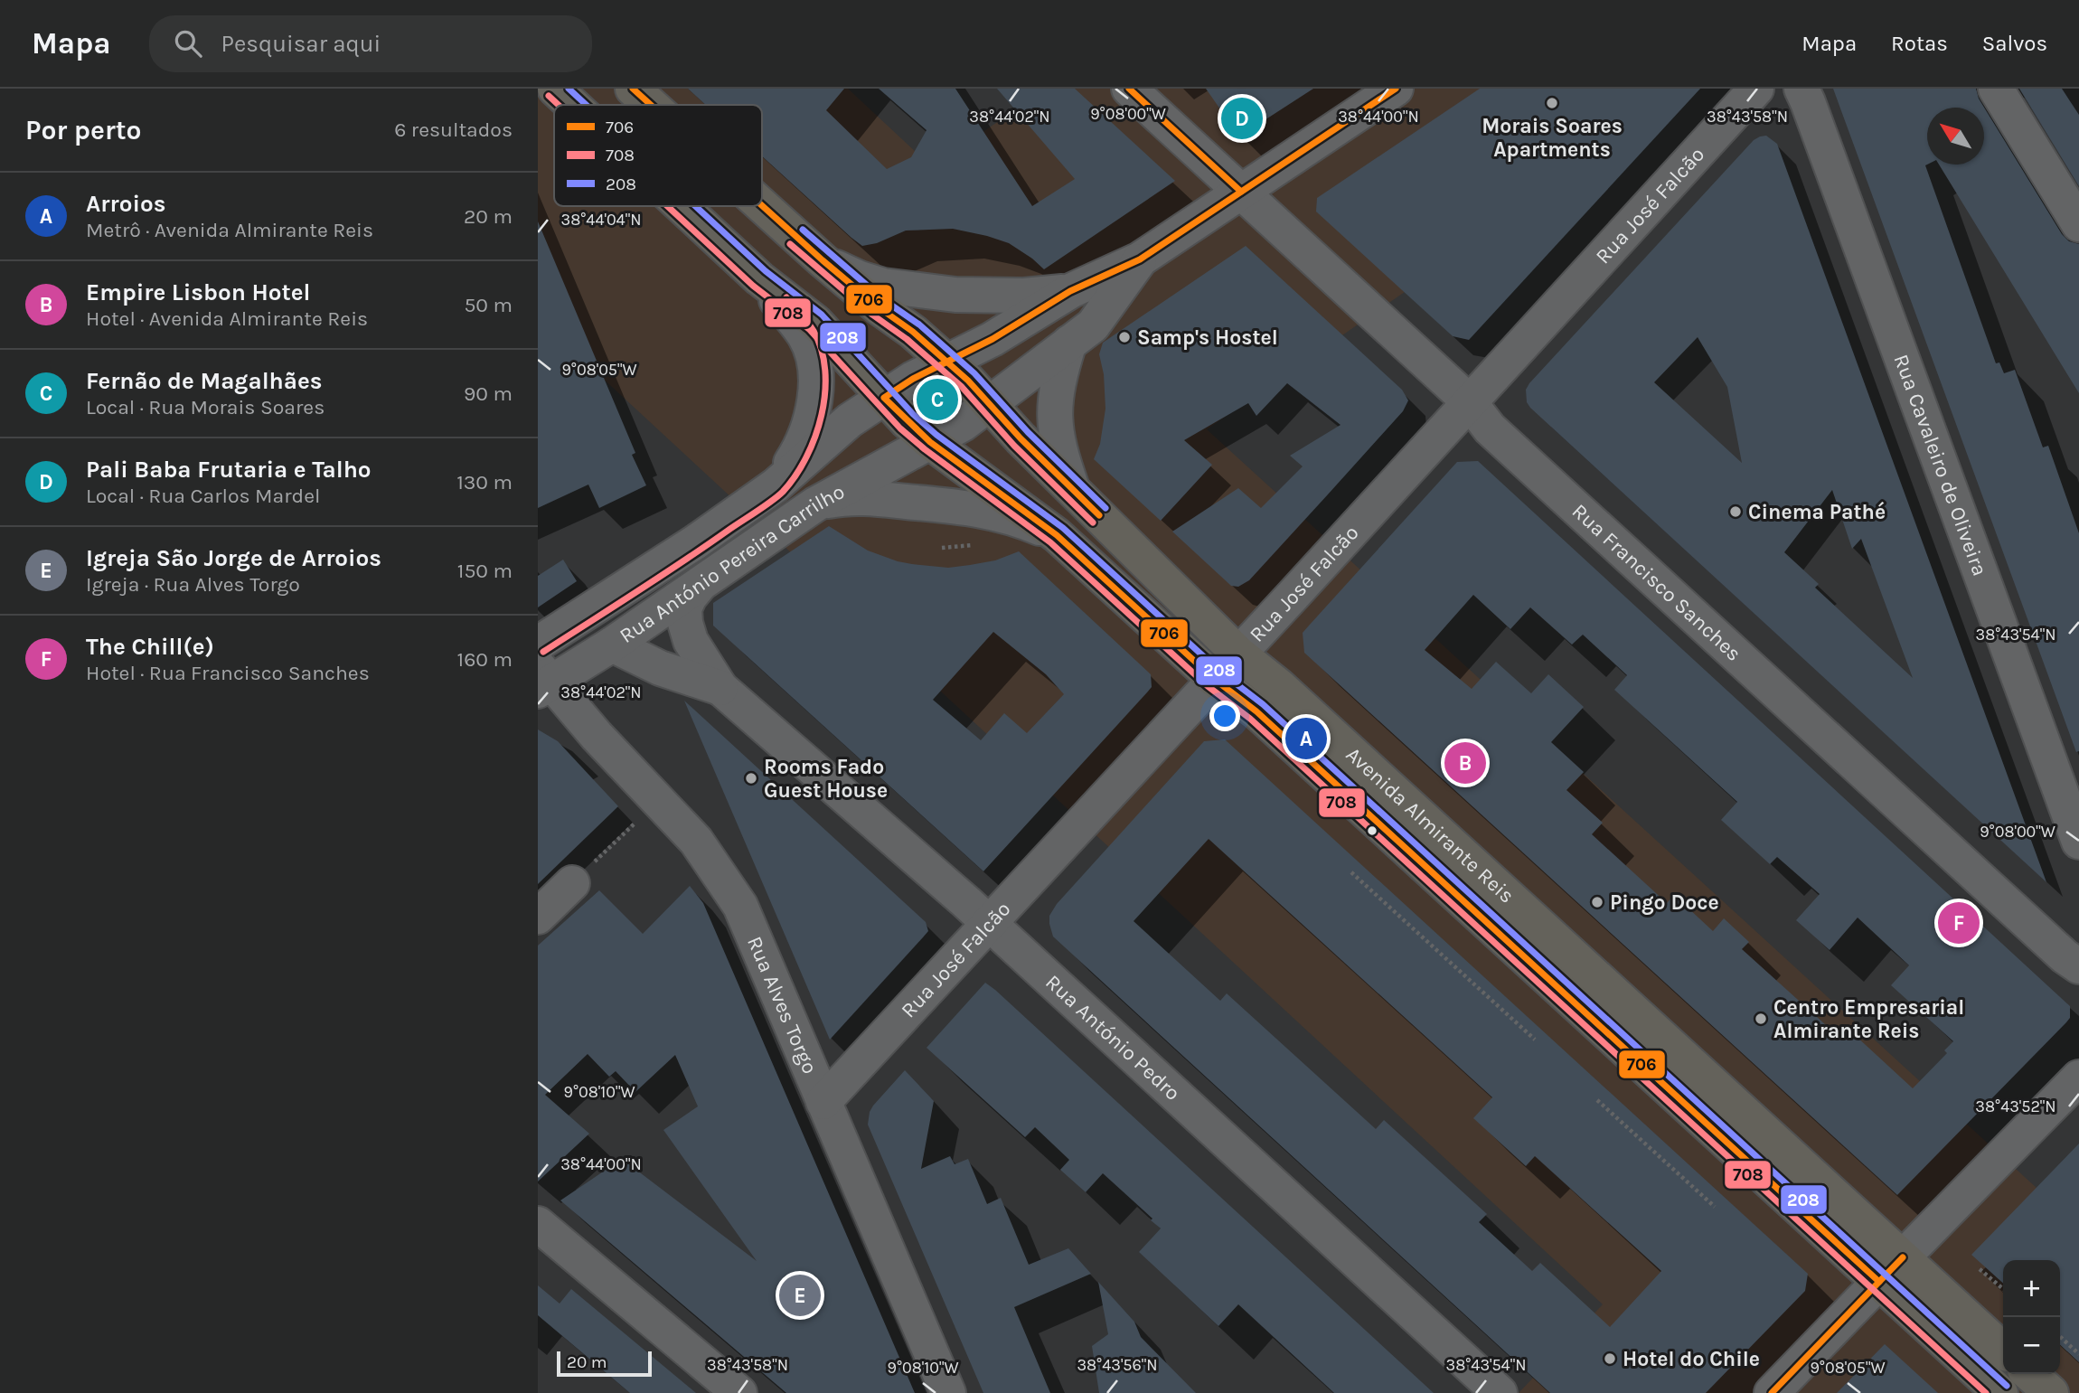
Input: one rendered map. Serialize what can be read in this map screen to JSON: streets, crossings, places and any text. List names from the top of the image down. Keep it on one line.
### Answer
{"streets":{"main road":["Avenida Almirante Reis"],"street":["Rua José Falcão","Rua Cavaleiro de Oliveira","Rua António Pereira Carrilho","Rua Francisco Sanches","Rua Alves Torgo","Rua António Pedro"]},"crossings":[["Rua José Falcão","Rua Francisco Sanches"],["Rua José Falcão","Avenida Almirante Reis"],["Rua José Falcão","Rua Alves Torgo"],["Rua José Falcão","Rua António Pedro"],["Rua António Pereira Carrilho","Avenida Almirante Reis"],["Rua António Pereira Carrilho","Rua Alves Torgo"],["Rua António Pereira Carrilho","Rua António Pedro"]],"places":["Morais Soares Apartments","Samp's Hostel","Cinema Pathé","Rooms Fado Guest House","Pingo Doce","Centro Empresarial Almirante Reis","Hotel do Chile"],"lines":["transit line 706","transit line 208","transit line 708"],"legend":["706","708","208"],"scale_bar":"20 m","north":"top left","page":{"header":"Mapa","search":"Pesquisar aqui","nav":["Mapa","Rotas","Salvos"],"heading":["Por perto","6 resultados"],"pins":["D","C","A","B","F","E"],"list":[{"mark":"A","name":"Arroios","note":"Metrô · Avenida Almirante Reis","value":"20 m"},{"mark":"B","name":"Empire Lisbon Hotel","note":"Hotel · Avenida Almirante Reis","value":"50 m"},{"mark":"C","name":"Fernão de Magalhães","note":"Local · Rua Morais Soares","value":"90 m"},{"mark":"D","name":"Pali Baba Frutaria e Talho","note":"Local · Rua Carlos Mardel","value":"130 m"},{"mark":"E","name":"Igreja São Jorge de Arroios","note":"Igreja · Rua Alves Torgo","value":"150 m"},{"mark":"F","name":"The Chill(e)","note":"Hotel · Rua Francisco Sanches","value":"160 m"}],"map_buttons":["+","−"],"scale":"20 m"},"coordinates":["9°08'00\"W","38°44'02\"N","38°44'00\"N","38°43'58\"N","38°44'04\"N","9°08'05\"W","38°43'54\"N","9°08'10\"W","38°43'52\"N","38°43'56\"N"]}
